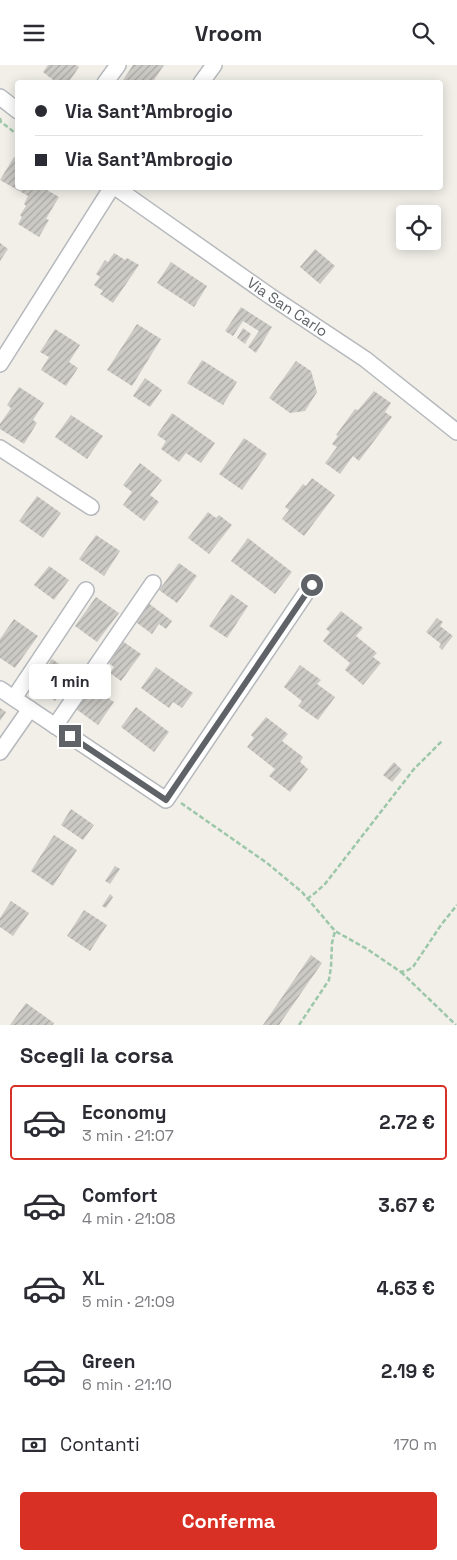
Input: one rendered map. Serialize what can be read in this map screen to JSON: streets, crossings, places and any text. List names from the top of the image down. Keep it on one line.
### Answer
{"streets":{"street":["Via San Carlo"]},"page":{"header":"Vroom","banner":["Via Sant'Ambrogio","Via Sant'Ambrogio"],"bubble":"1 min","heading":"Scegli la corsa","list":[{"name":"Economy","note":"3 min · 21:07","value":"2.72 €"},{"name":"Comfort","note":"4 min · 21:08","value":"3.67 €"},{"name":"XL","note":"5 min · 21:09","value":"4.63 €"},{"name":"Green","note":"6 min · 21:10","value":"2.19 €"}],"pay":["Contanti","170 m"],"buttons":"Conferma"}}
